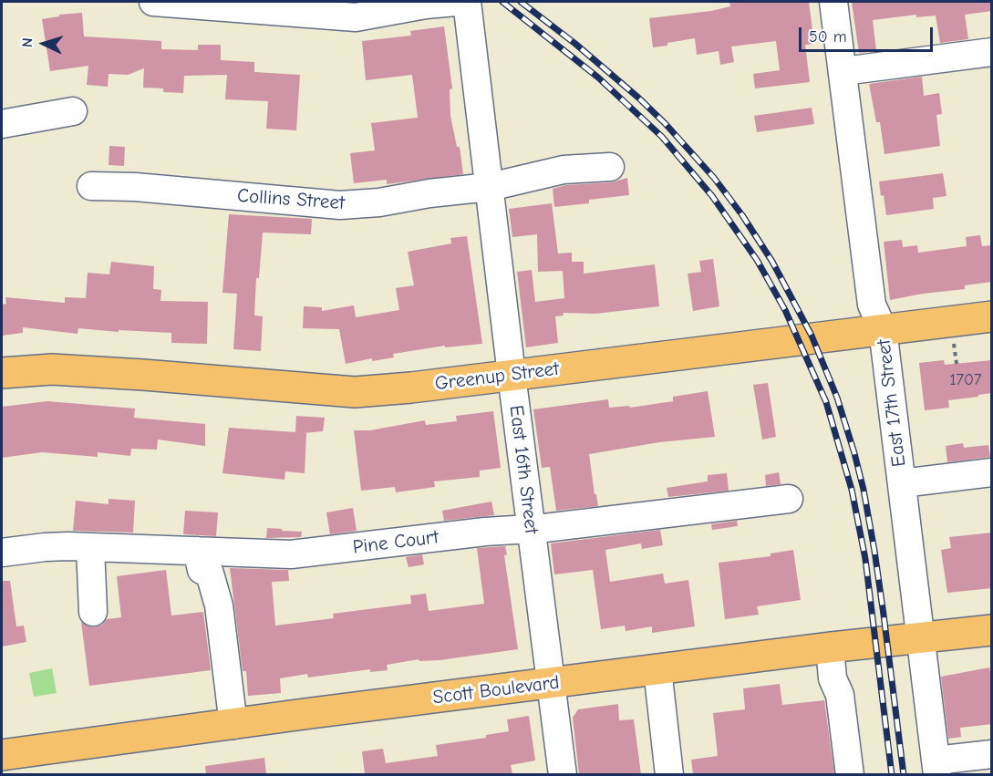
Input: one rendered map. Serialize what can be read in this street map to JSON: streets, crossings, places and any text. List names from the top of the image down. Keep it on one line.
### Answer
{"streets":{"main road":["Greenup Street","Scott Boulevard"],"street":["Collins Street","East 17th Street","East 16th Street","Pine Court"]},"crossings":[["Collins Street","East 16th Street"],["Greenup Street","East 17th Street"],["Greenup Street","East 16th Street"],["East 17th Street","Scott Boulevard"],["East 16th Street","Pine Court"],["East 16th Street","Scott Boulevard"]],"house_numbers":["1707"],"scale_bar":"50 m","north":"left"}
